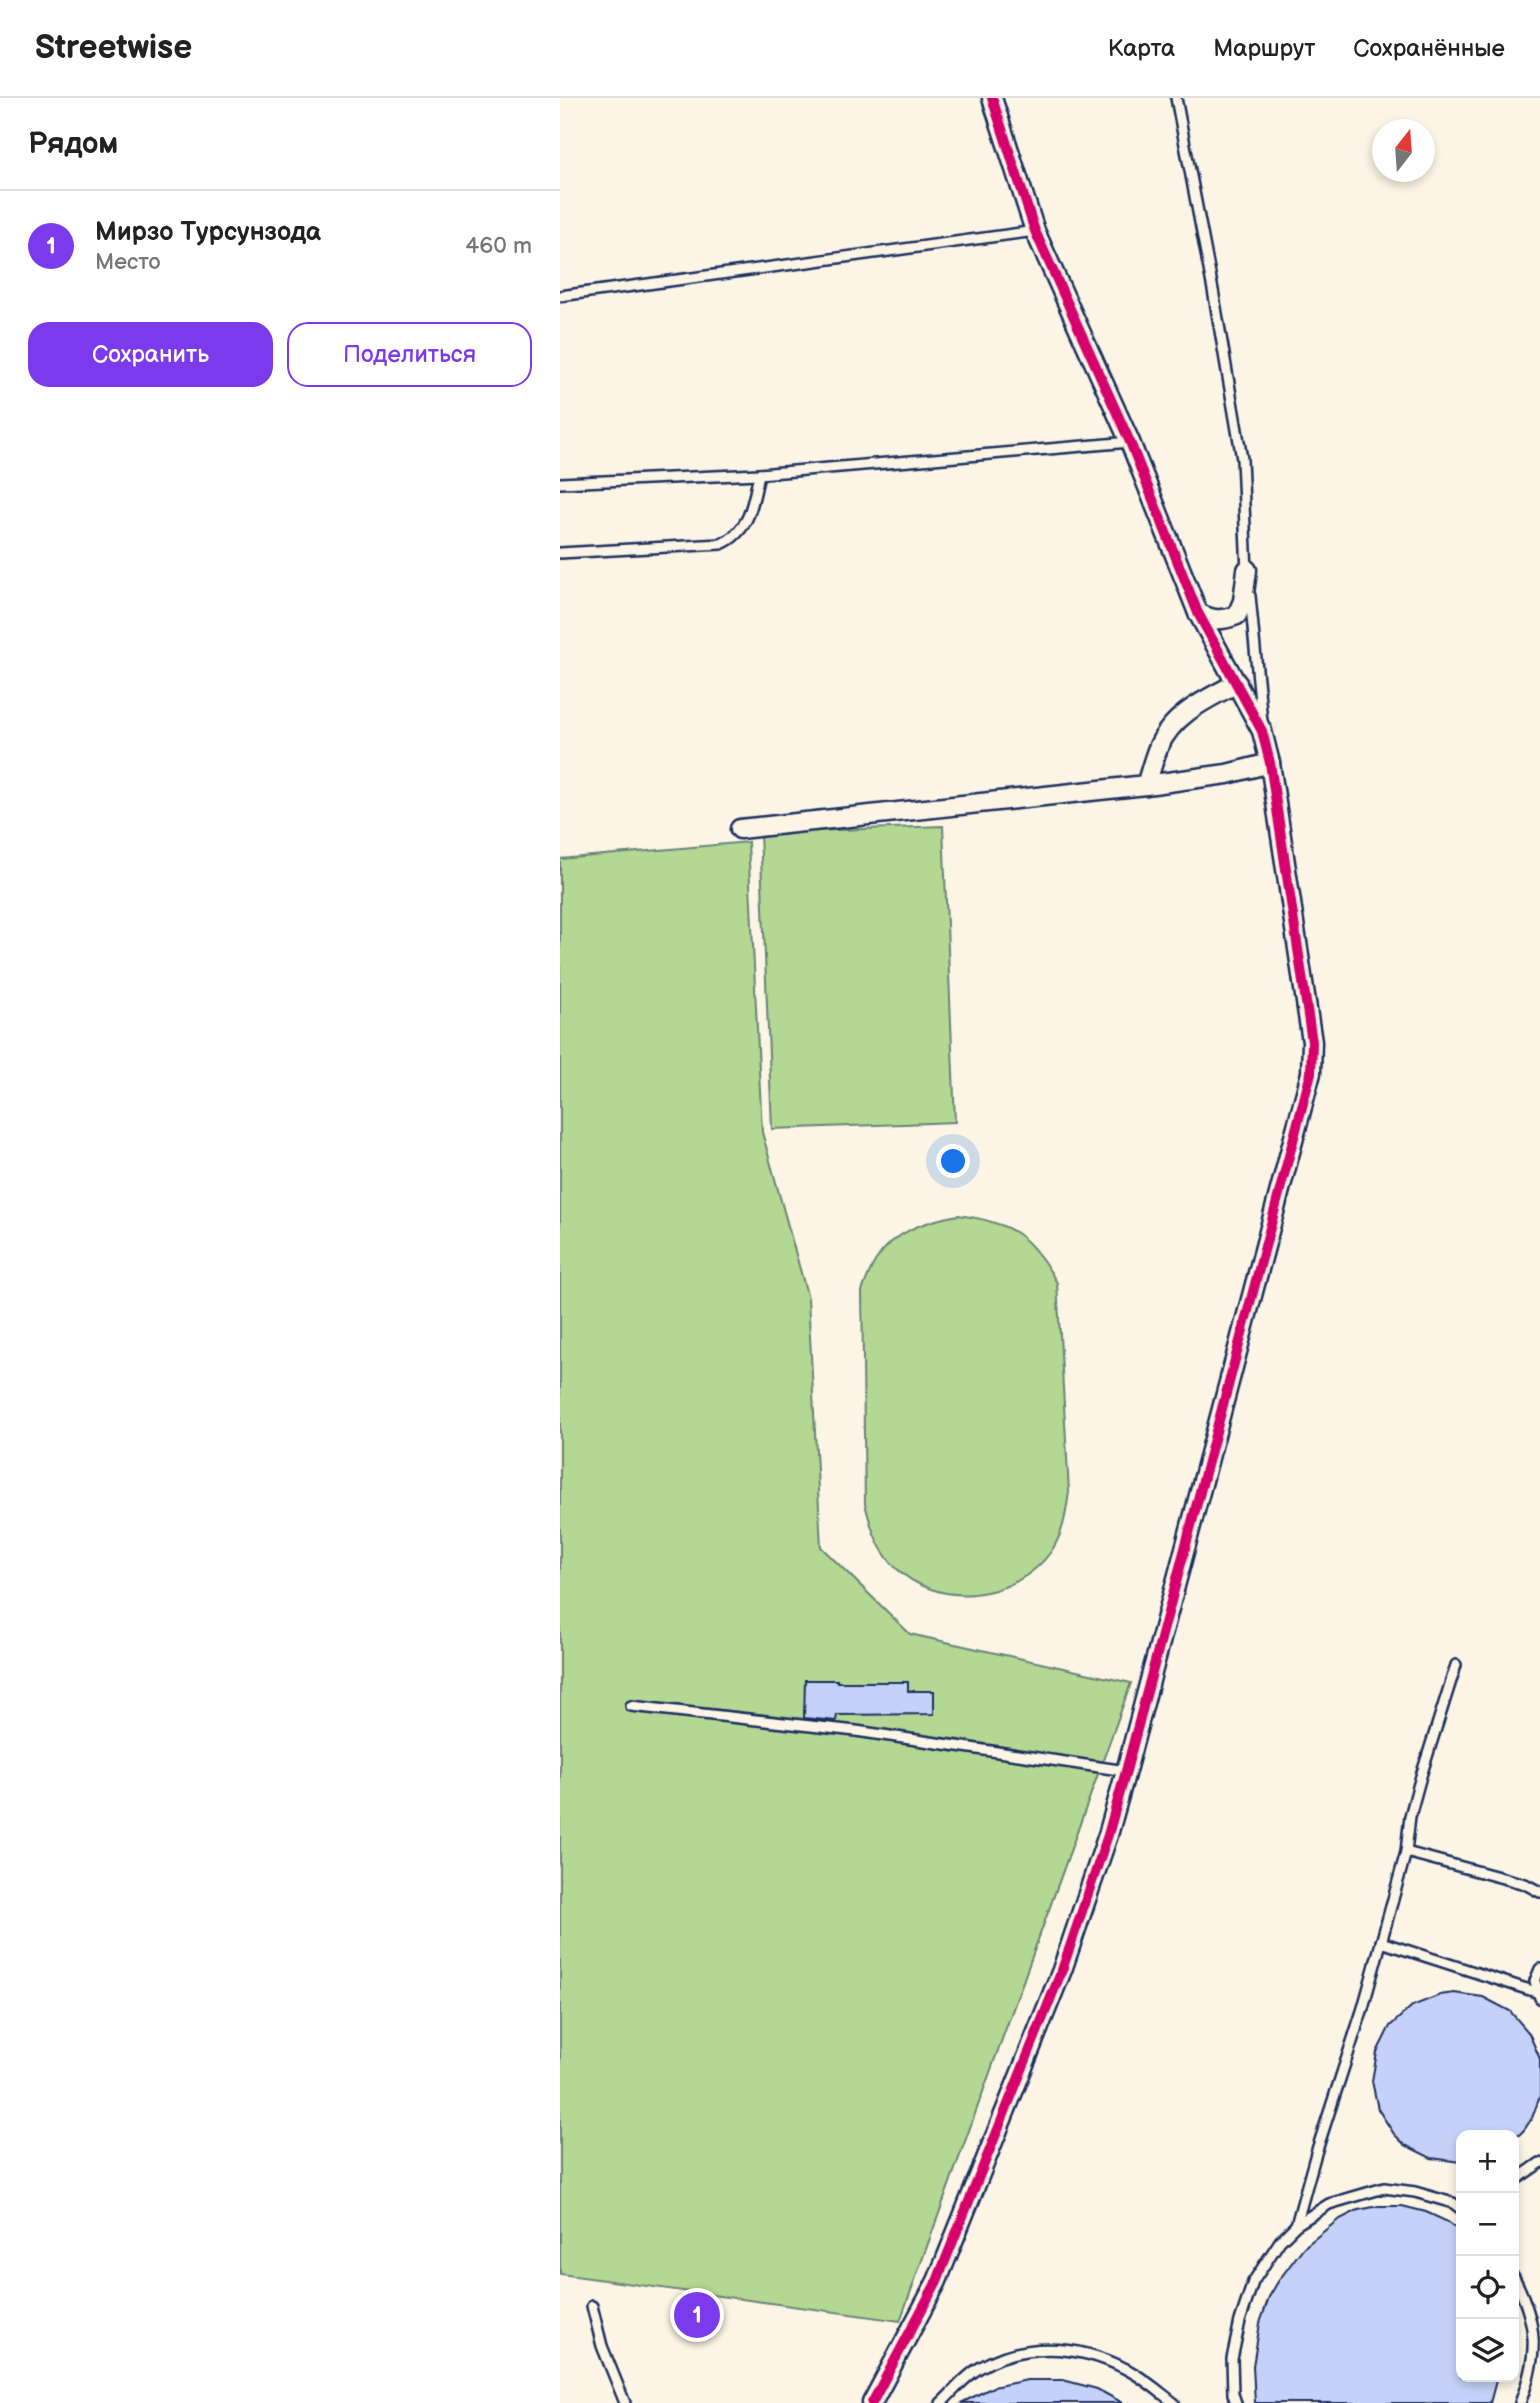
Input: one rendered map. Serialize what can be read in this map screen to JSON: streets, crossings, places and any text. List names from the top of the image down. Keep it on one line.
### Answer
{"north":"top","page":{"header":"Streetwise","nav":["Карта","Маршрут","Сохранённые"],"heading":"Рядом","list":[{"mark":"1","name":"Мирзо Турсунзода","note":"Место","value":"460 m"}],"buttons":["Сохранить","Поделиться"],"map_buttons":["+","−"],"pins":"1"}}
